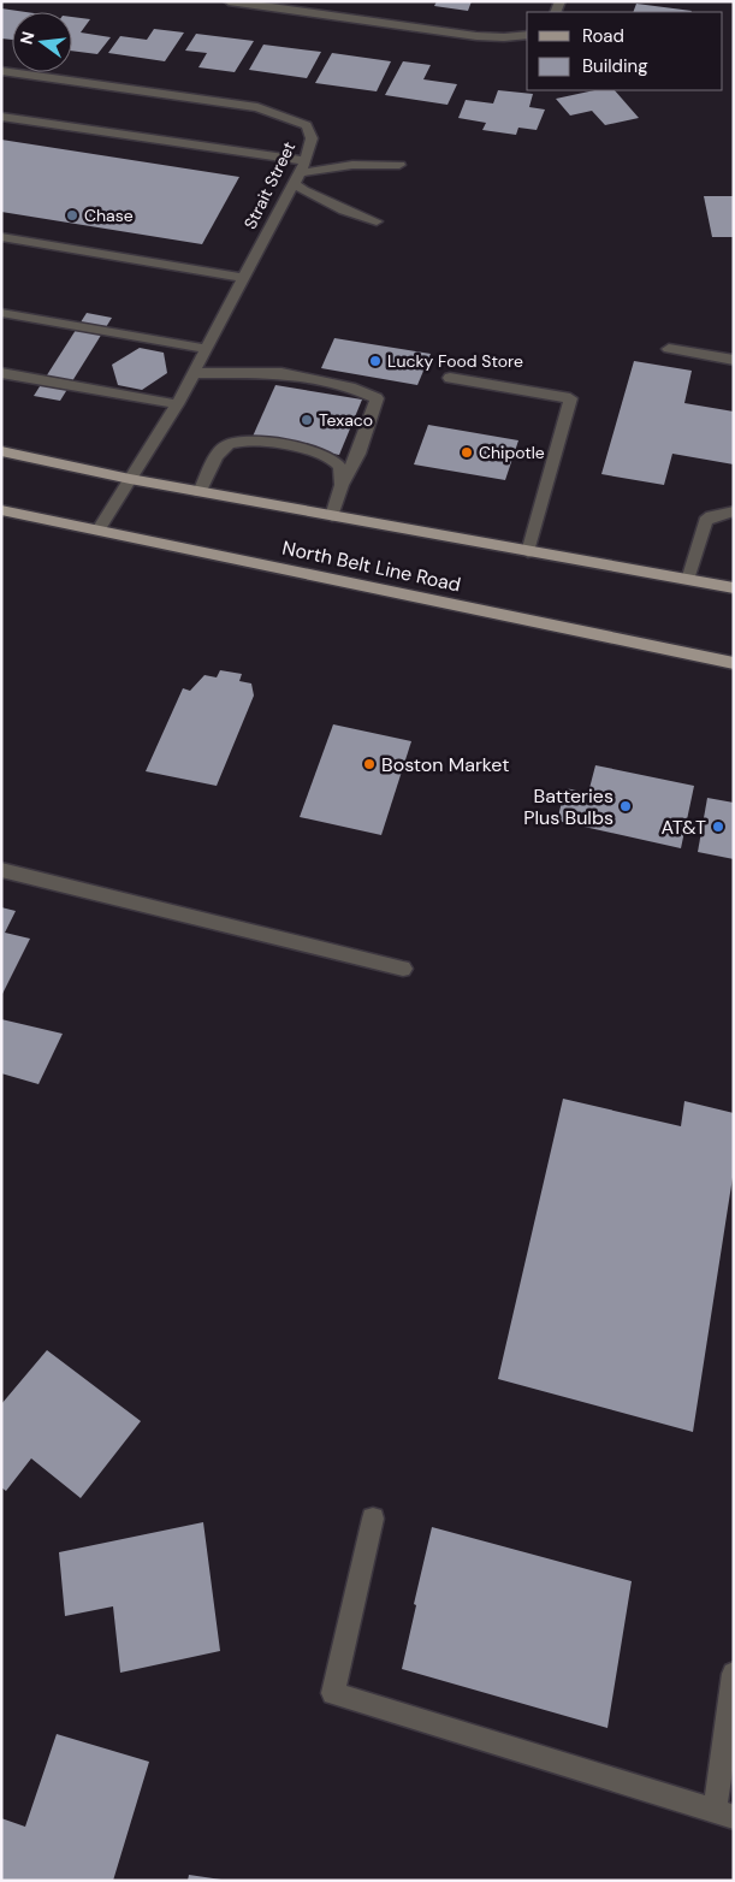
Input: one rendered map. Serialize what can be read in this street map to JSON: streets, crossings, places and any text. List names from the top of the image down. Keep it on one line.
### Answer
{"streets":{"main road":["North Belt Line Road"],"street":["Strait Street"]},"crossings":[["Strait Street","North Belt Line Road"]],"places":["Chase","Lucky Food Store","Texaco","Chipotle","Boston Market","Batteries Plus Bulbs","AT&T"],"legend":["Road","Building"],"north":"left"}
